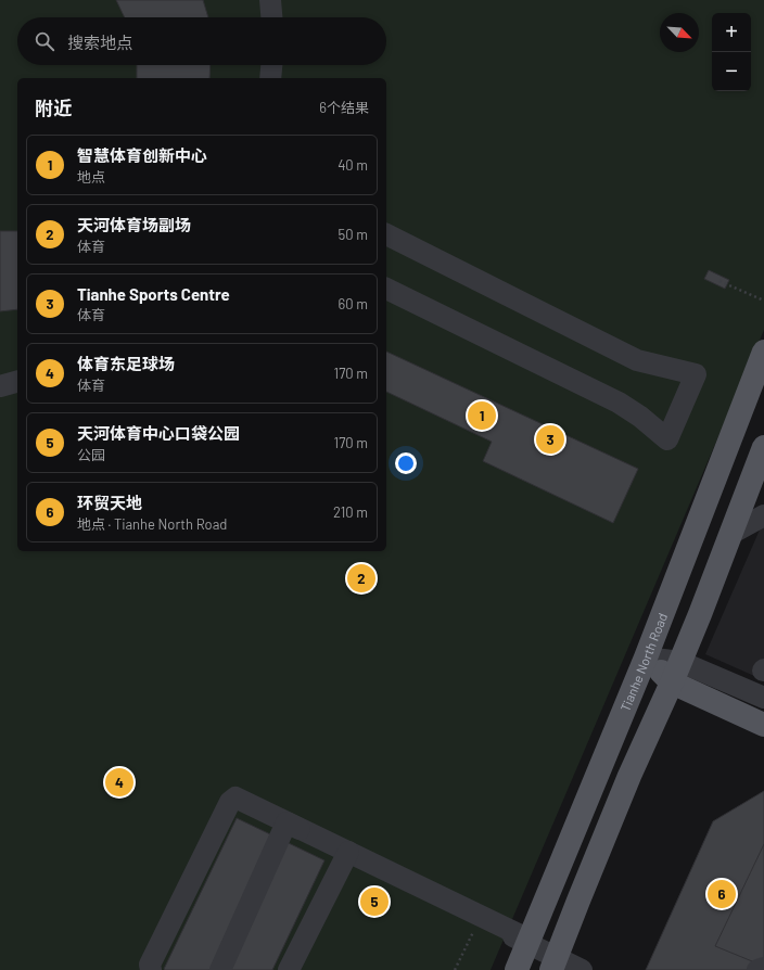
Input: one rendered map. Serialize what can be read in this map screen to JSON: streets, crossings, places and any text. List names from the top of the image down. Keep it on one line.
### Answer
{"streets":{"main road":["Tianhe North Road"]},"north":"bottom right","page":{"map_buttons":["+","−"],"search":"搜索地点","heading":["附近","6个结果"],"list":[{"mark":"1","name":"智慧体育创新中心","note":"地点","value":"40 m"},{"mark":"2","name":"天河体育场副场","note":"体育","value":"50 m"},{"mark":"3","name":"Tianhe Sports Centre","note":"体育","value":"60 m"},{"mark":"4","name":"体育东足球场","note":"体育","value":"170 m"},{"mark":"5","name":"天河体育中心口袋公园","note":"公园","value":"170 m"},{"mark":"6","name":"环贸天地","note":"地点 · Tianhe North Road","value":"210 m"}],"pins":["1","3","2","4","6","5"]}}
